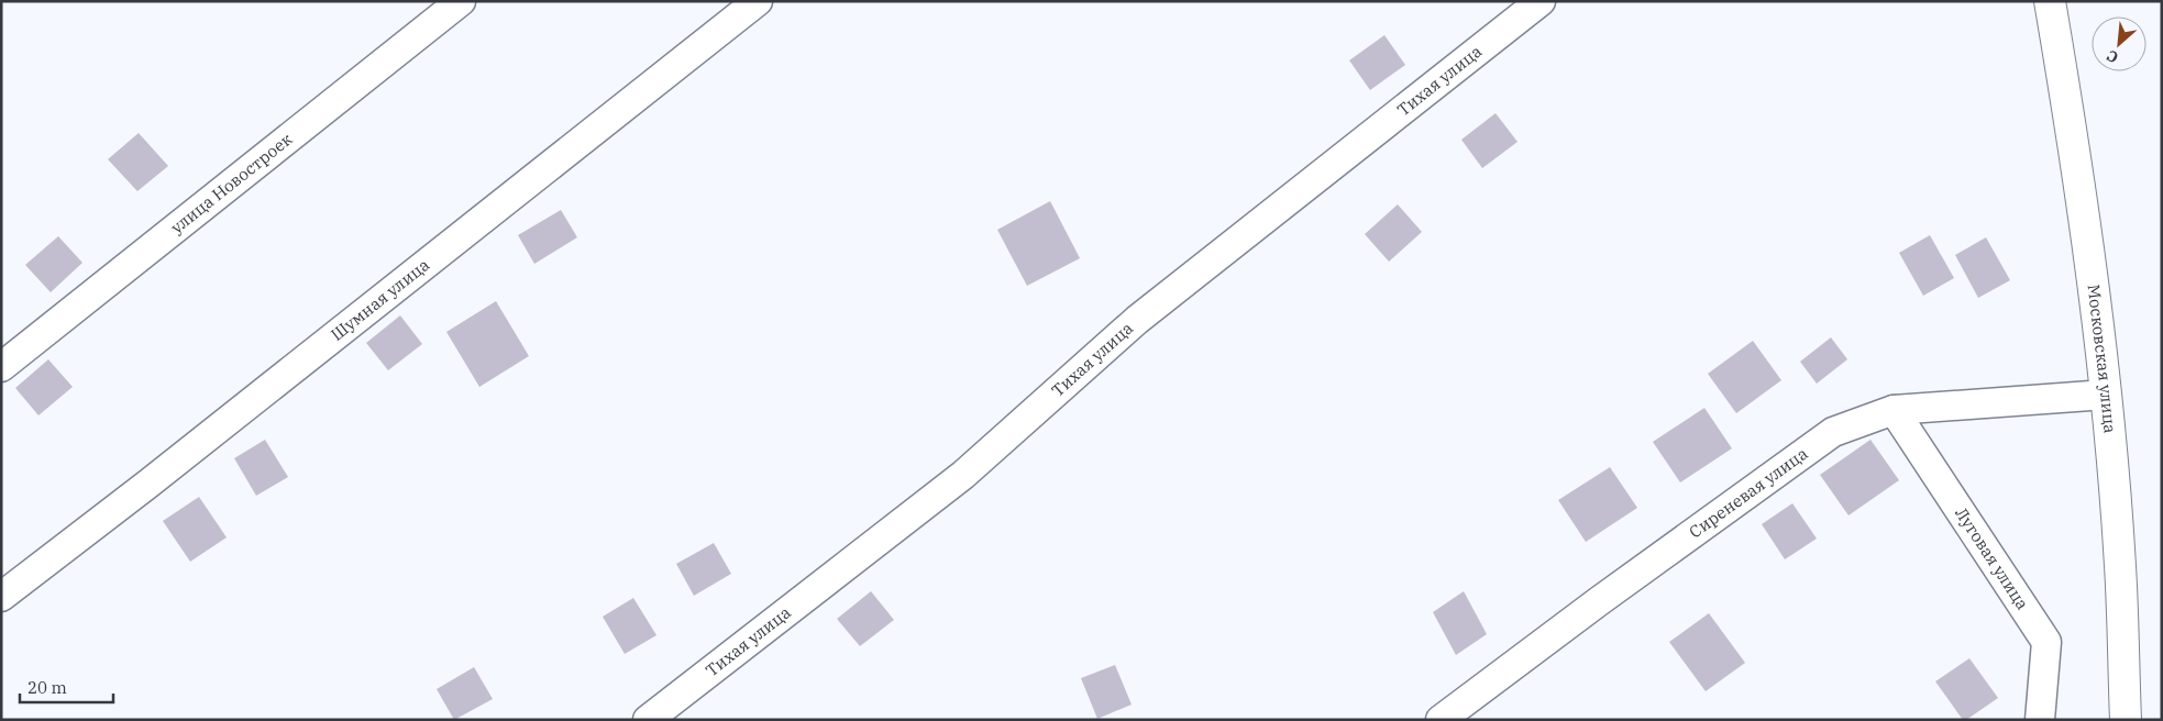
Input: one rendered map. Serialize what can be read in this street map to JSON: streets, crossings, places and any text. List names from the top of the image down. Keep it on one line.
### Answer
{"streets":{"street":["Тихая улица","улица Новостроек","Шумная улица","Московская улица","Сиреневая улица","Луговая улица"]},"crossings":[["Московская улица","Сиреневая улица"],["Сиреневая улица","Луговая улица"]],"scale_bar":"20 m","north":"bottom left"}
